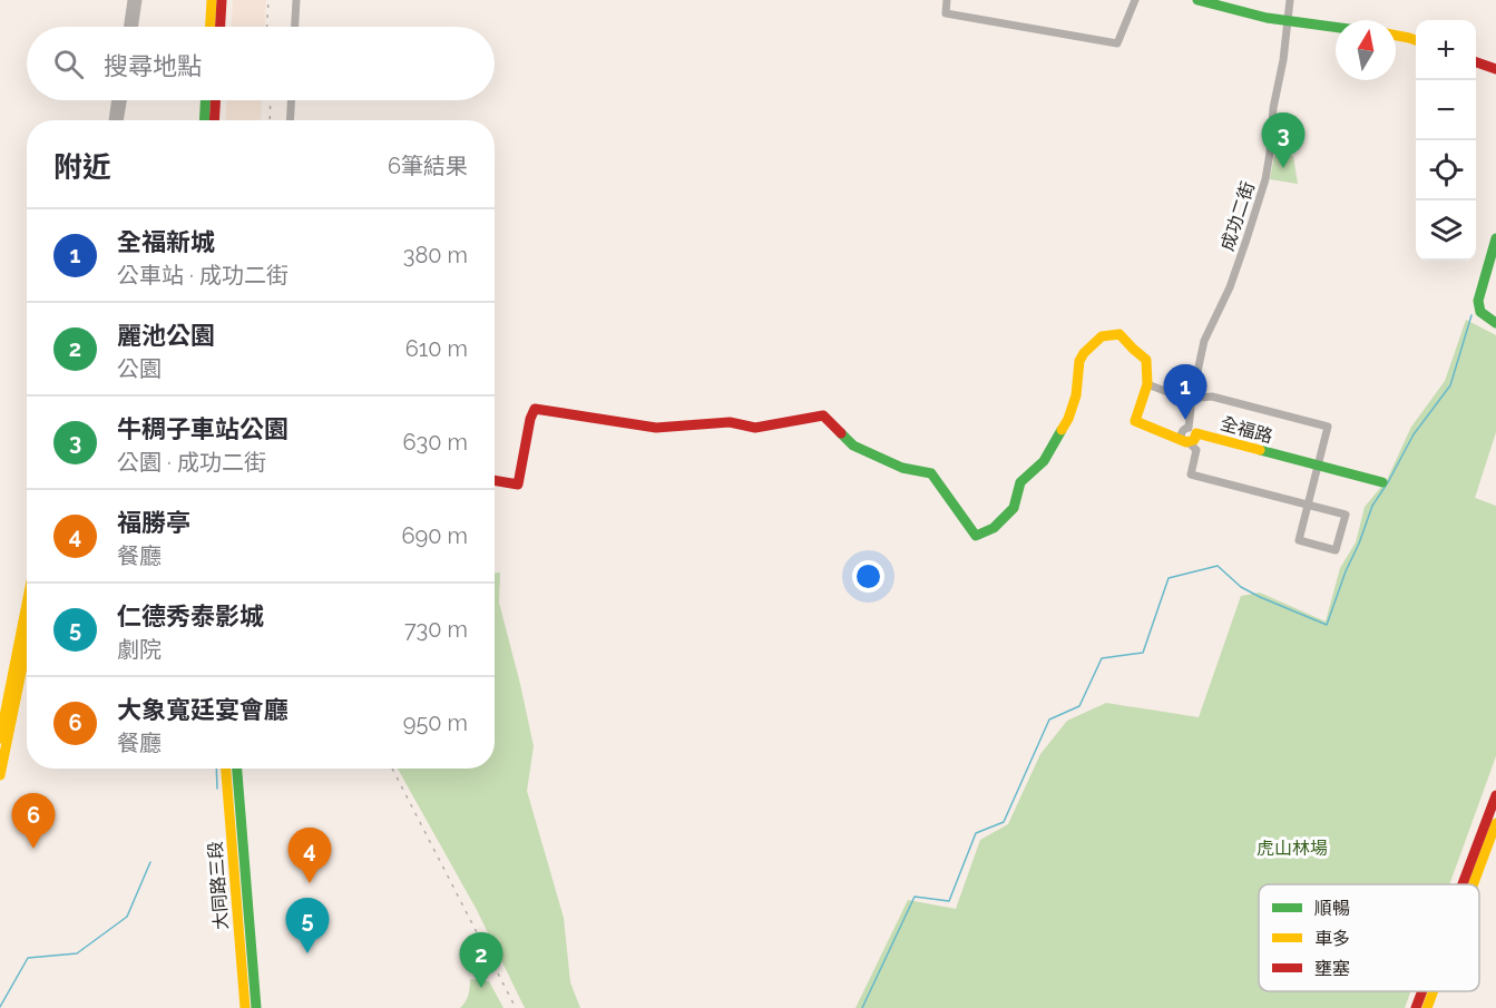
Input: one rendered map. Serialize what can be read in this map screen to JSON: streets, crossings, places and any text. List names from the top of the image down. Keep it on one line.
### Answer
{"streets":{"street":["成功二街","全福路","大同路三段"]},"crossings":[["成功二街","全福路"]],"parks":["虎山林場"],"legend":["順暢","車多","壅塞"],"north":"top","page":{"map_buttons":["+","−"],"search":"搜尋地點","pins":["3","1","6","4","5","2"],"heading":["附近","6筆結果"],"list":[{"mark":"1","name":"全福新城","note":"公車站 · 成功二街","value":"380 m"},{"mark":"2","name":"麗池公園","note":"公園","value":"610 m"},{"mark":"3","name":"牛稠子車站公園","note":"公園 · 成功二街","value":"630 m"},{"mark":"4","name":"福勝亭","note":"餐廳","value":"690 m"},{"mark":"5","name":"仁德秀泰影城","note":"劇院","value":"730 m"},{"mark":"6","name":"大象寬廷宴會廳","note":"餐廳","value":"950 m"}]}}
